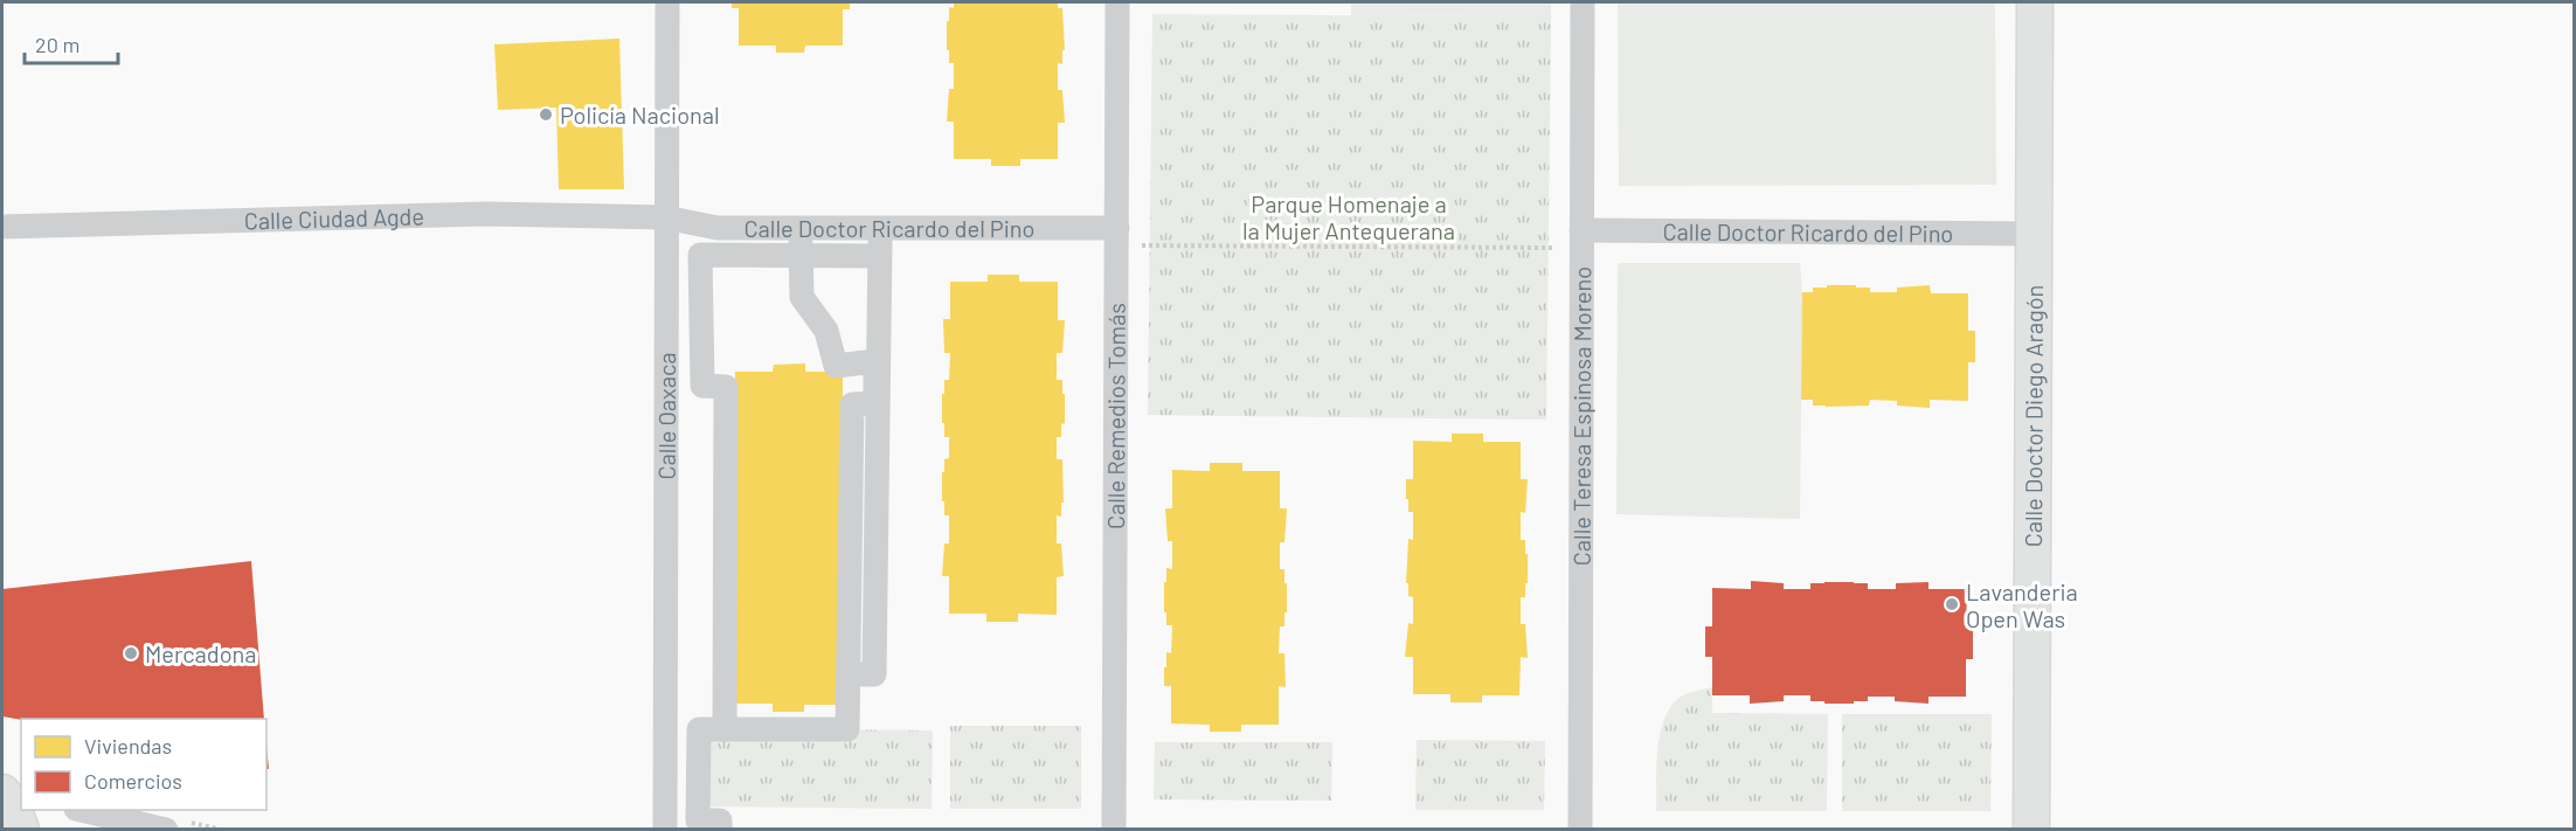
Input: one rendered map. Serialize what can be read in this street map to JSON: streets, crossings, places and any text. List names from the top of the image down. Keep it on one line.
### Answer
{"streets":{"street":["Calle Ciudad Agde","Calle Doctor Ricardo del Pino","Calle Oaxaca","Calle Remedios Tomás","Calle Teresa Espinosa Moreno","Calle Doctor Diego Aragón"]},"crossings":[["Calle Ciudad Agde","Calle Doctor Ricardo del Pino"],["Calle Ciudad Agde","Calle Oaxaca"],["Calle Doctor Ricardo del Pino","Calle Oaxaca"],["Calle Doctor Ricardo del Pino","Calle Remedios Tomás"],["Calle Doctor Ricardo del Pino","Calle Teresa Espinosa Moreno"],["Calle Doctor Ricardo del Pino","Calle Doctor Diego Aragón"]],"parks":["Parque Homenaje a la Mujer Antequerana"],"places":["Policía Nacional","Lavanderia Open Was","Mercadona"],"legend":["Viviendas","Comercios"],"scale_bar":"20 m"}
